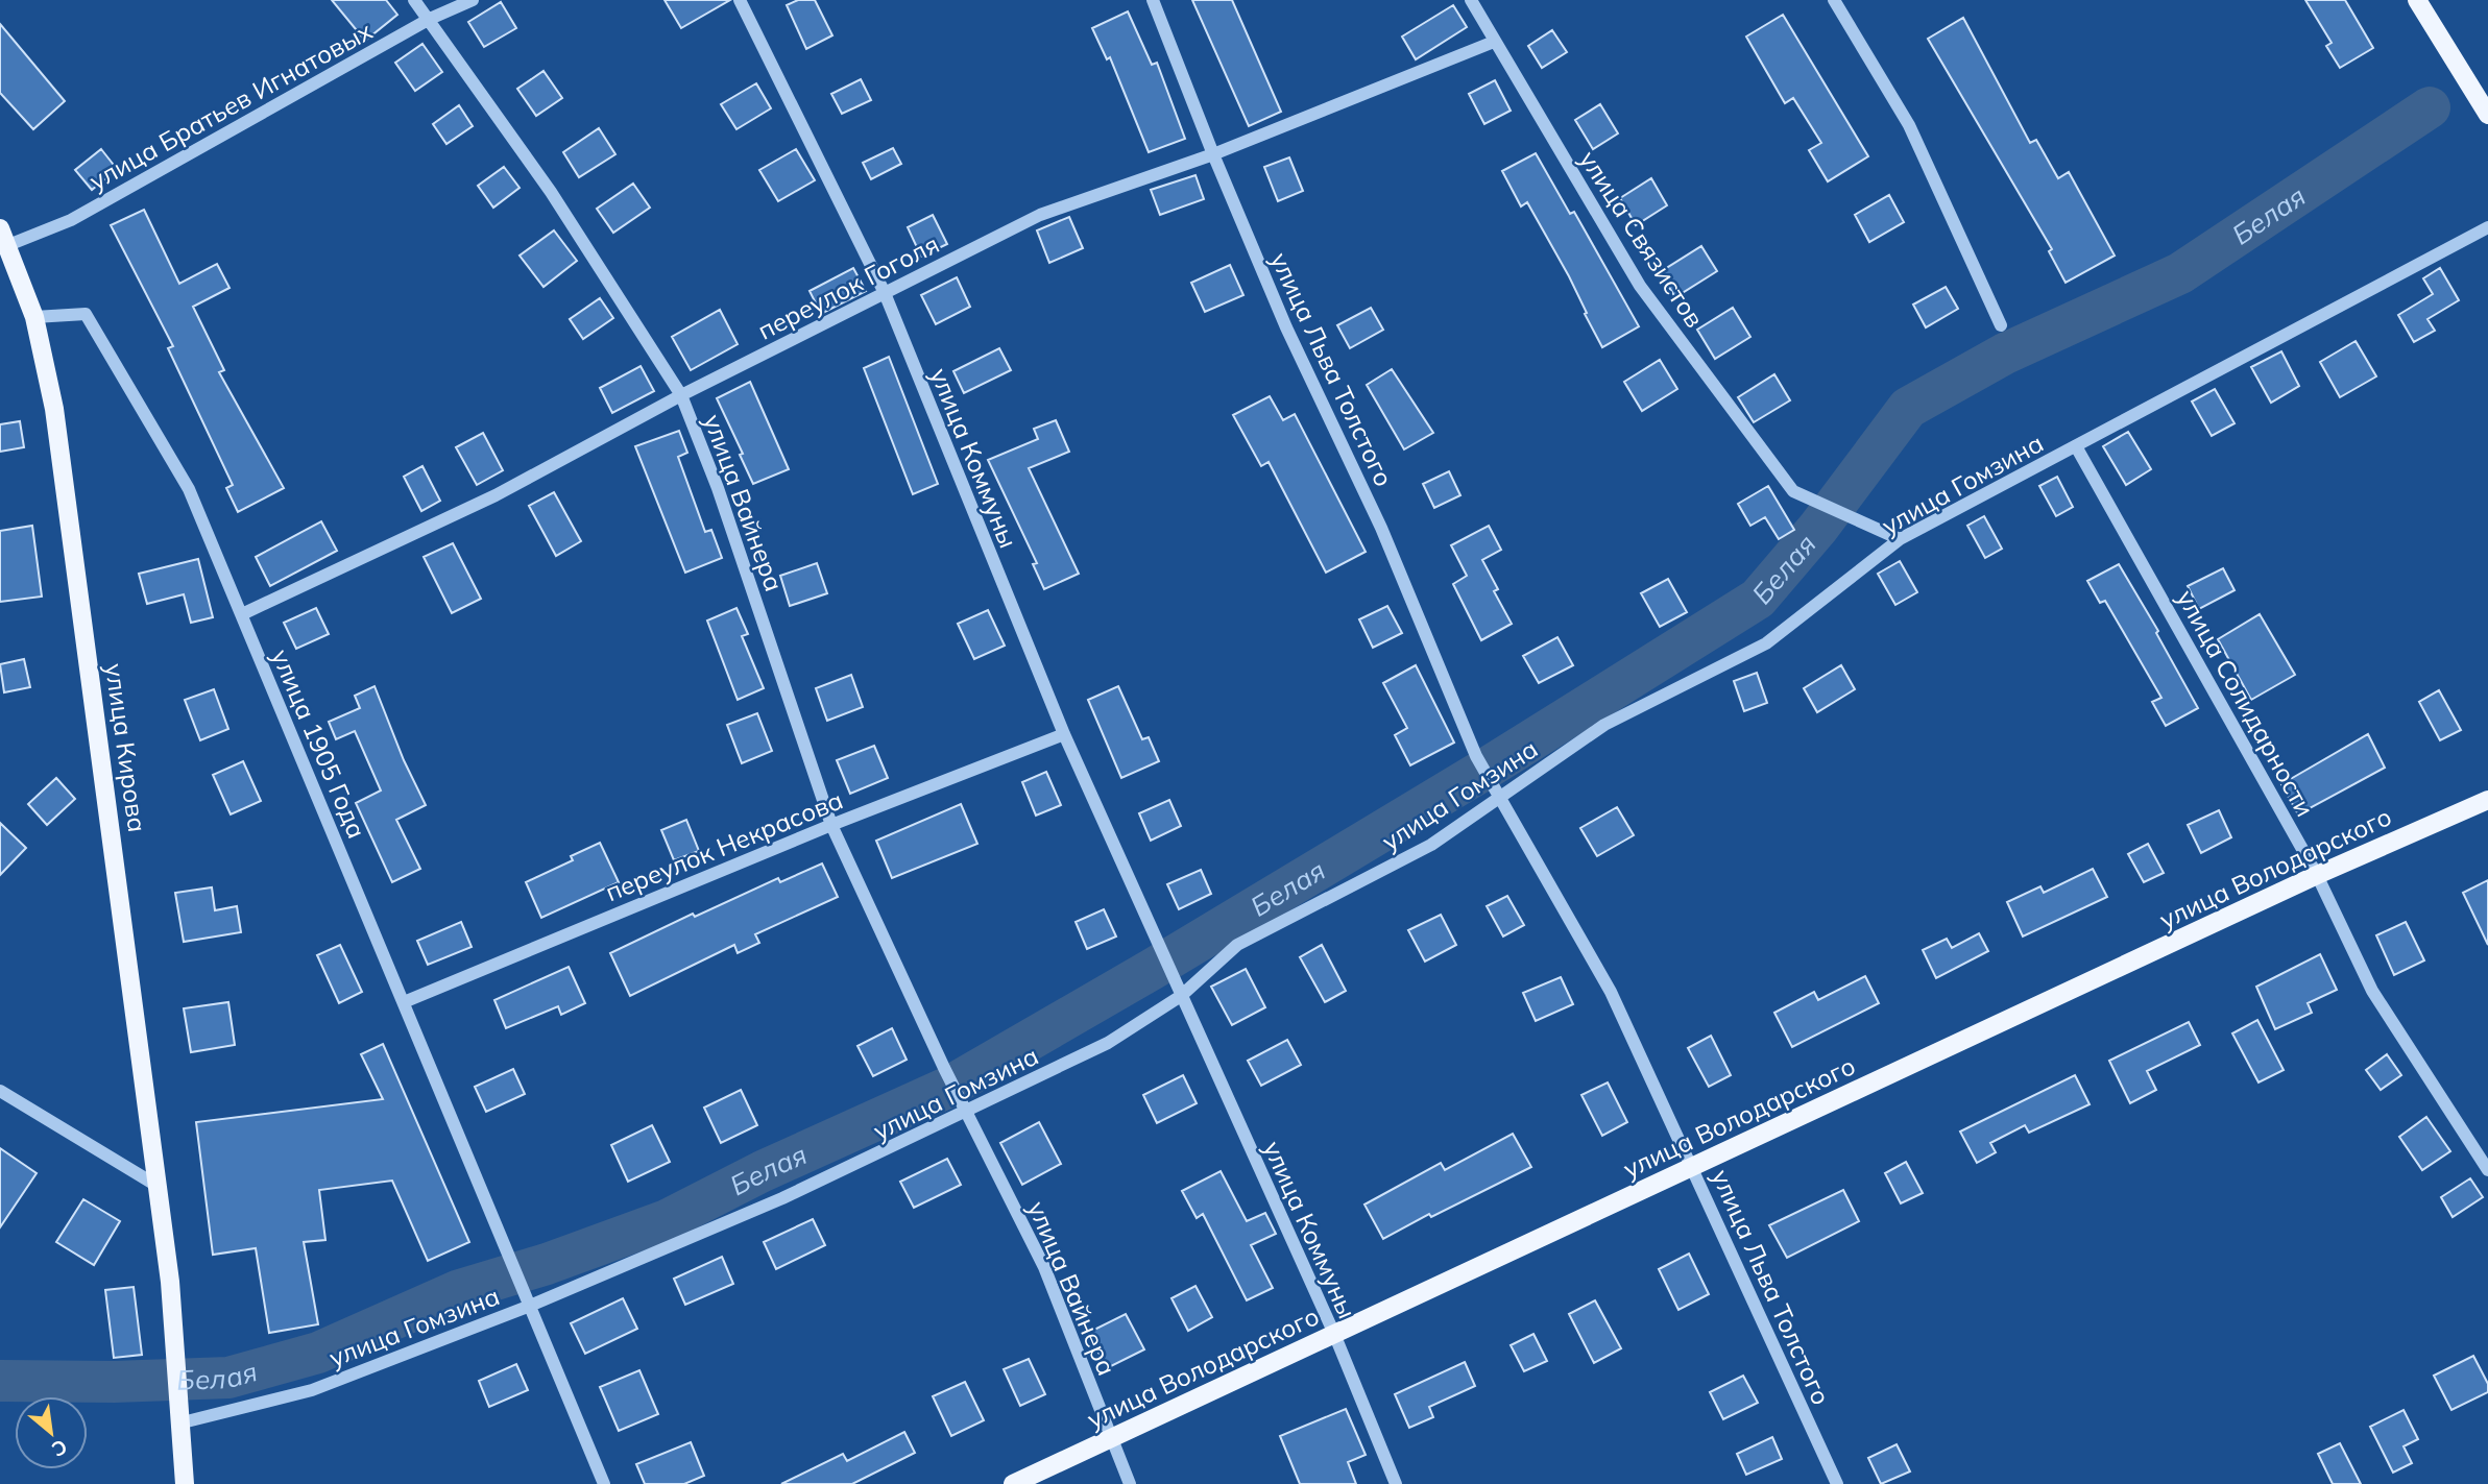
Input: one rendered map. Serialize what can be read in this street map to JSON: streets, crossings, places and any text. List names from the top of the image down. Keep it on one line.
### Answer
{"streets":{"main road":["улица Кирова","улица Володарского"],"street":["улица Братьев Игнатовых","улица Связистов","переулок Гоголя","улица Льва Толстого","улица Коммуны","улица Гомзина","улица Вайнера","улица Солидарности","улица 1905 Года","переулок Некрасова"]},"crossings":[["улица Братьев Игнатовых","улица Вайнера"],["улица Братьев Игнатовых","улица Кирова"],["улица Связистов","переулок Гоголя"],["улица Связистов","улица Гомзина"],["переулок Гоголя","улица Льва Толстого"],["переулок Гоголя","улица Коммуны"],["переулок Гоголя","улица Вайнера"],["переулок Гоголя","улица 1905 Года"],["улица Льва Толстого","улица Гомзина"],["улица Льва Толстого","улица Володарского"],["улица Коммуны","улица Гомзина"],["улица Коммуны","переулок Некрасова"],["улица Коммуны","улица Володарского"],["улица Гомзина","улица Вайнера"],["улица Гомзина","улица Солидарности"],["улица Гомзина","улица 1905 Года"],["улица Гомзина","улица Кирова"],["улица Вайнера","переулок Некрасова"],["улица Вайнера","улица Володарского"],["улица Солидарности","улица Володарского"],["улица 1905 Года","улица Кирова"],["улица 1905 Года","переулок Некрасова"]],"water":["Белая"],"north":"bottom right"}
